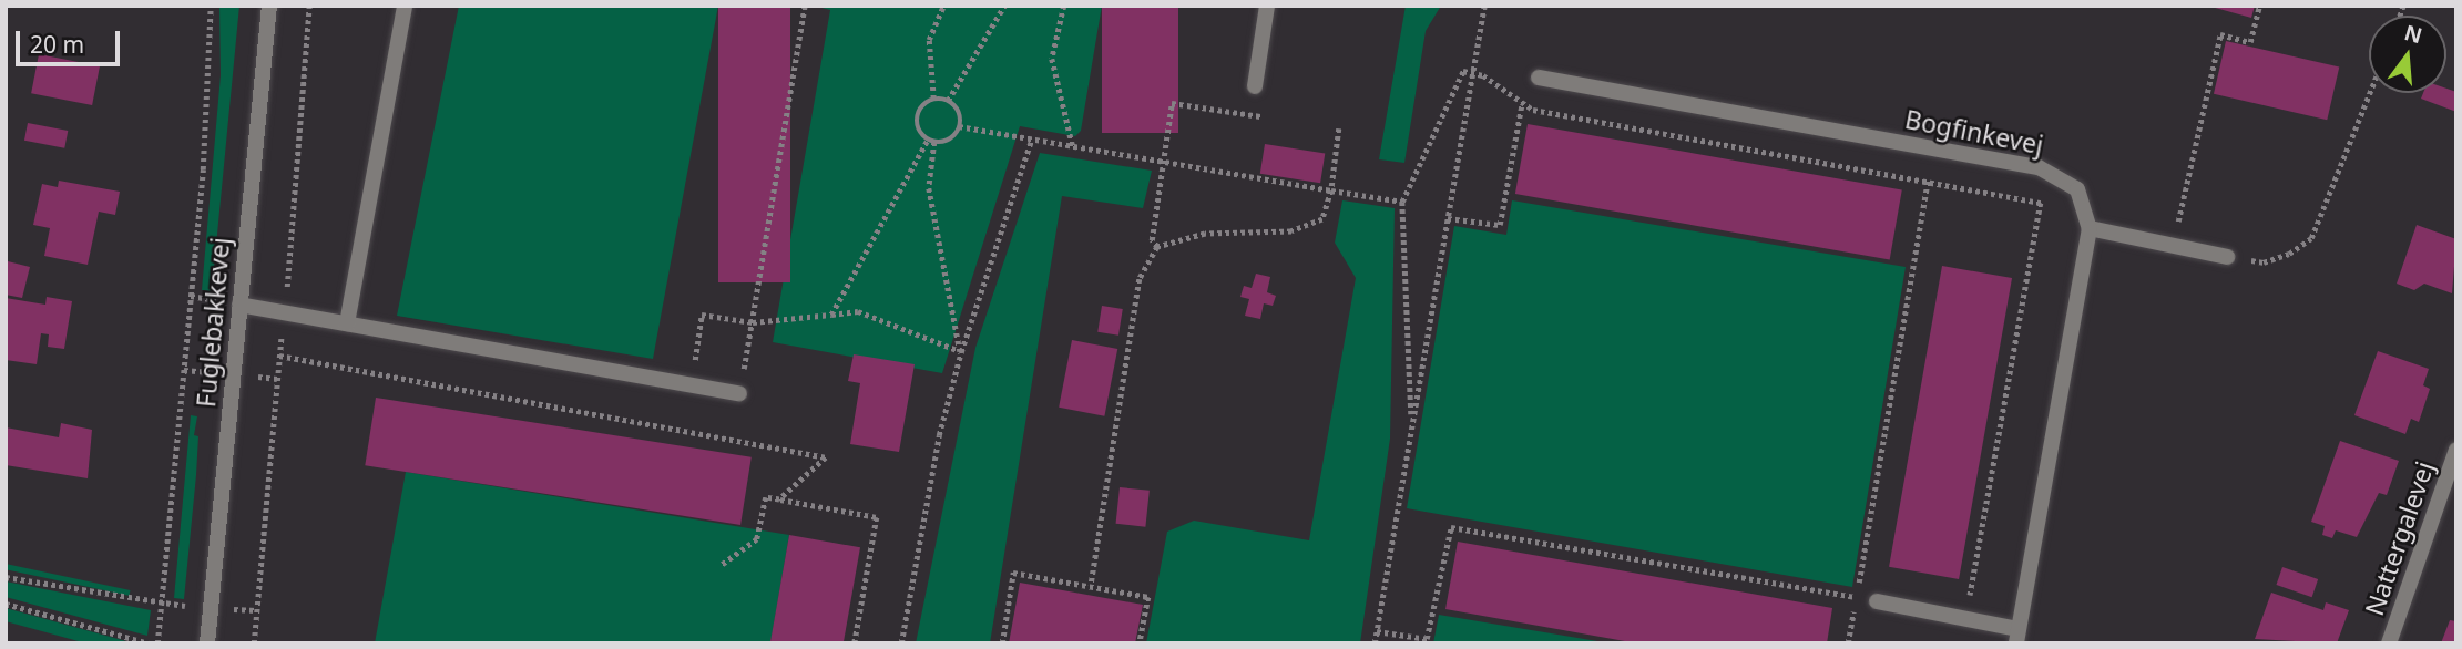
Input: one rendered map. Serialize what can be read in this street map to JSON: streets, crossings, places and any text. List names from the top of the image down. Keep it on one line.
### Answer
{"streets":{"street":["Bogfinkevej","Fuglebakkevej","Nattergalevej"]},"scale_bar":"20 m","north":"top"}
